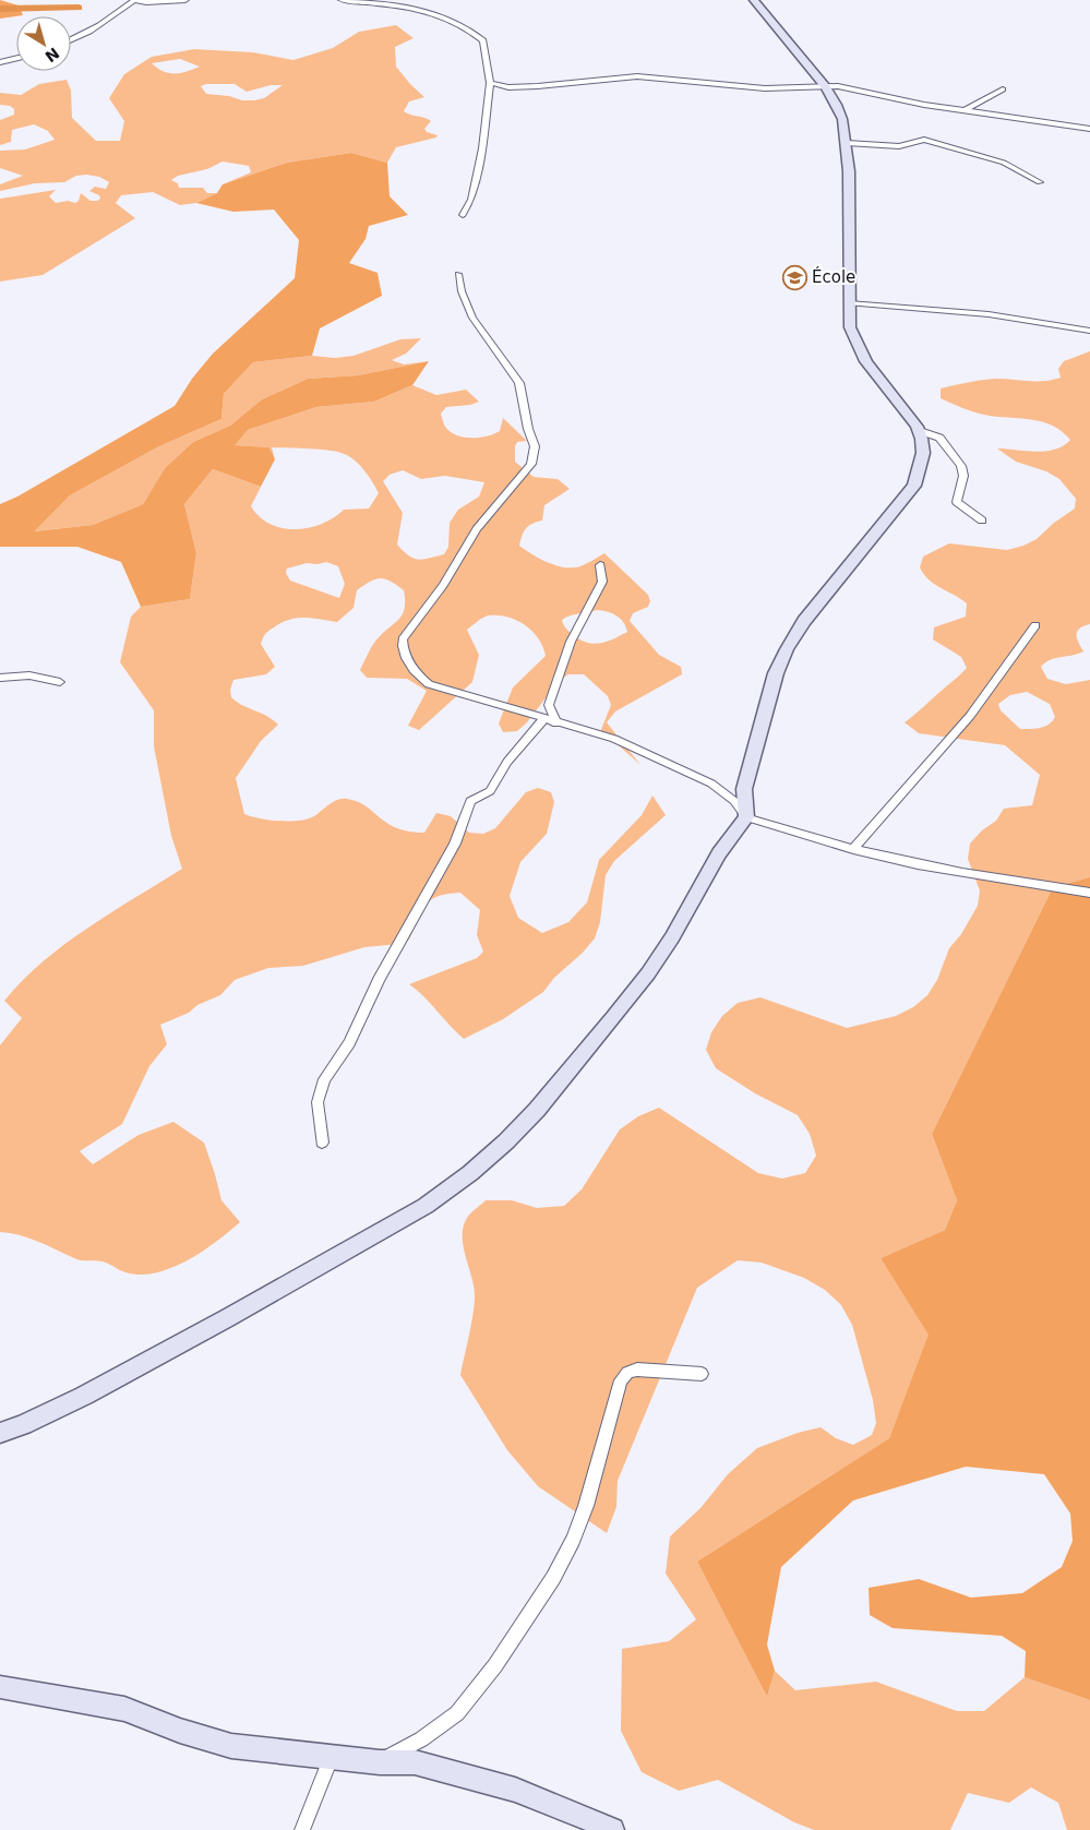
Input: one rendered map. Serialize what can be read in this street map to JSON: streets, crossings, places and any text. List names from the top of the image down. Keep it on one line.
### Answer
{"places":{"school or university":["École"]},"north":"bottom right"}
